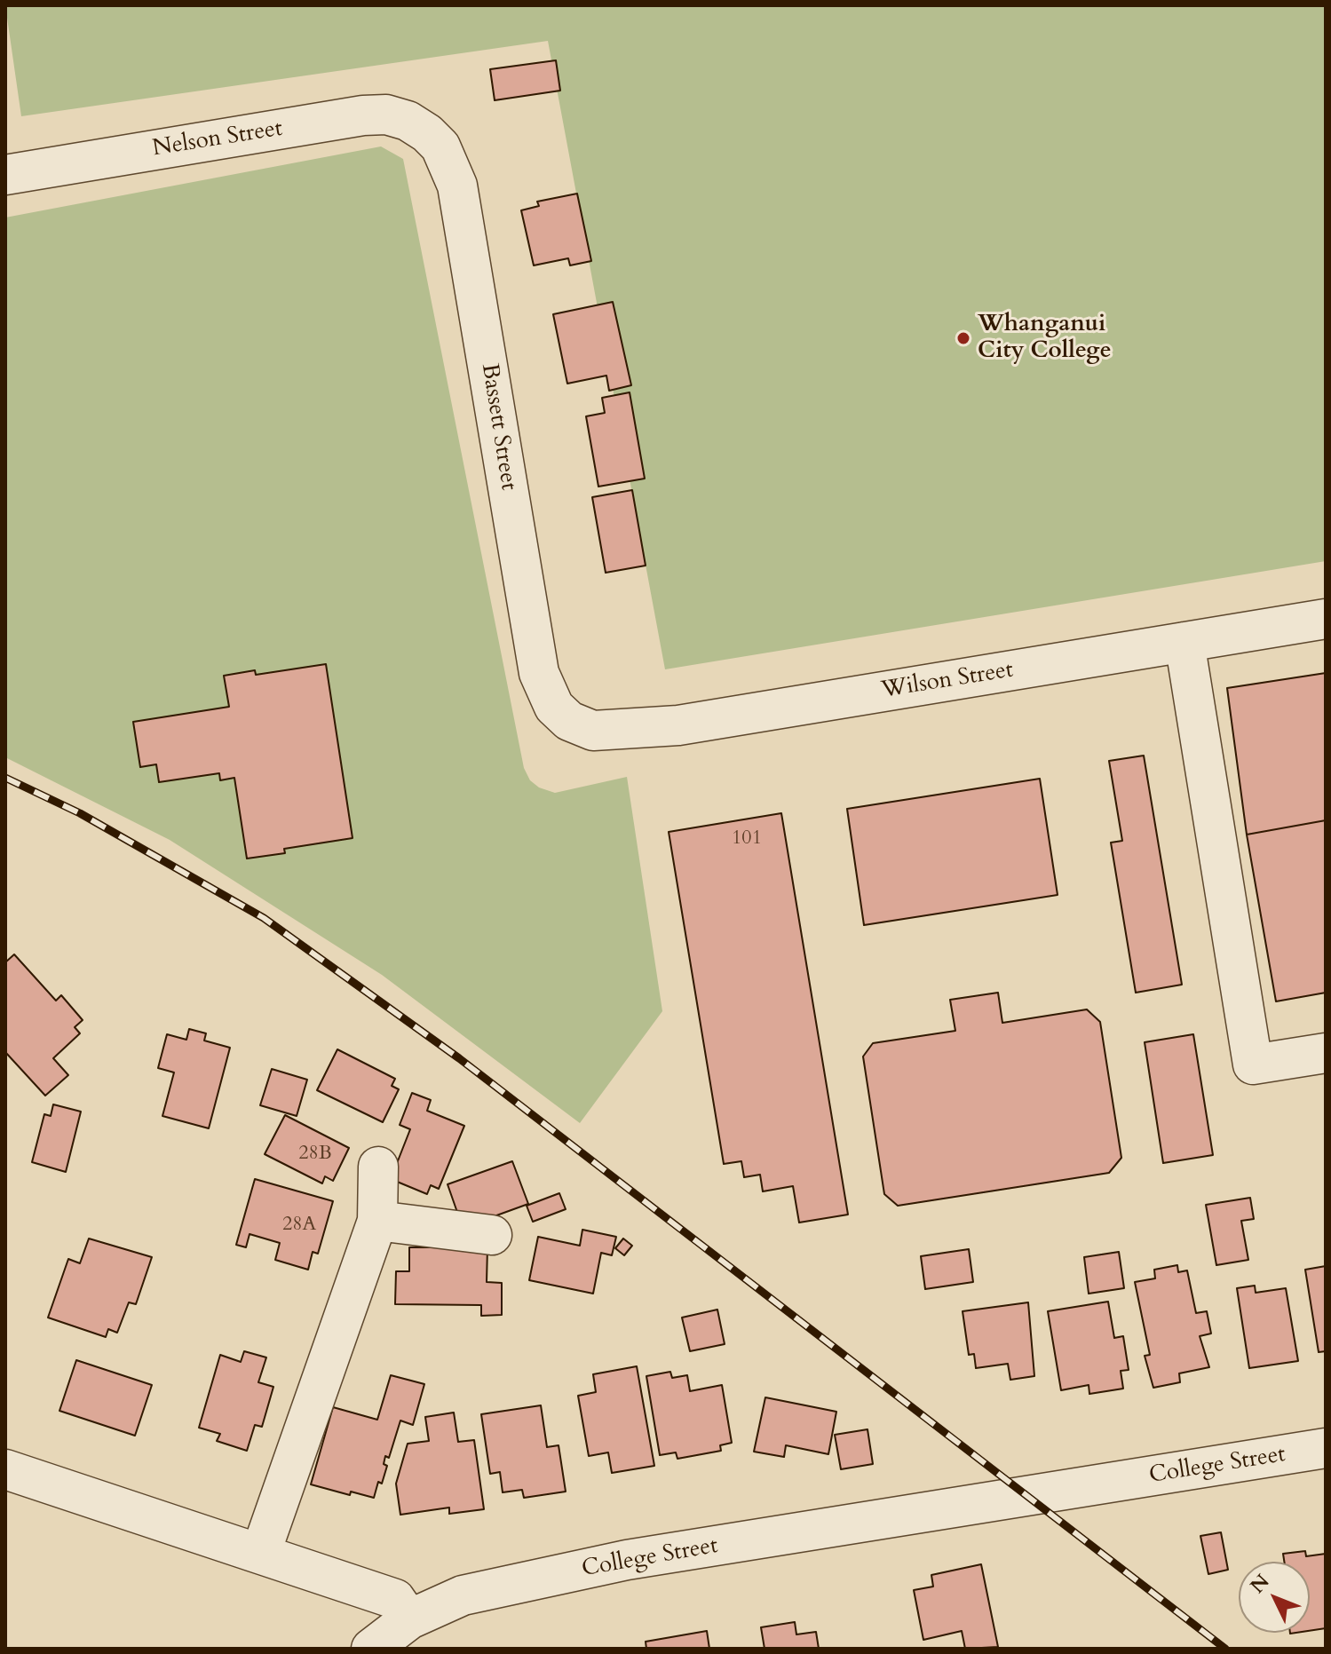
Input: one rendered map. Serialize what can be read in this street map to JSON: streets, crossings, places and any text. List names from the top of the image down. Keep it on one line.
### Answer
{"streets":{"street":["Nelson Street","Bassett Street","Wilson Street","College Street"]},"crossings":[["Nelson Street","Bassett Street"],["Bassett Street","Wilson Street"]],"places":["Whanganui City College"],"house_numbers":["101","28B","28A"],"north":"top left"}
